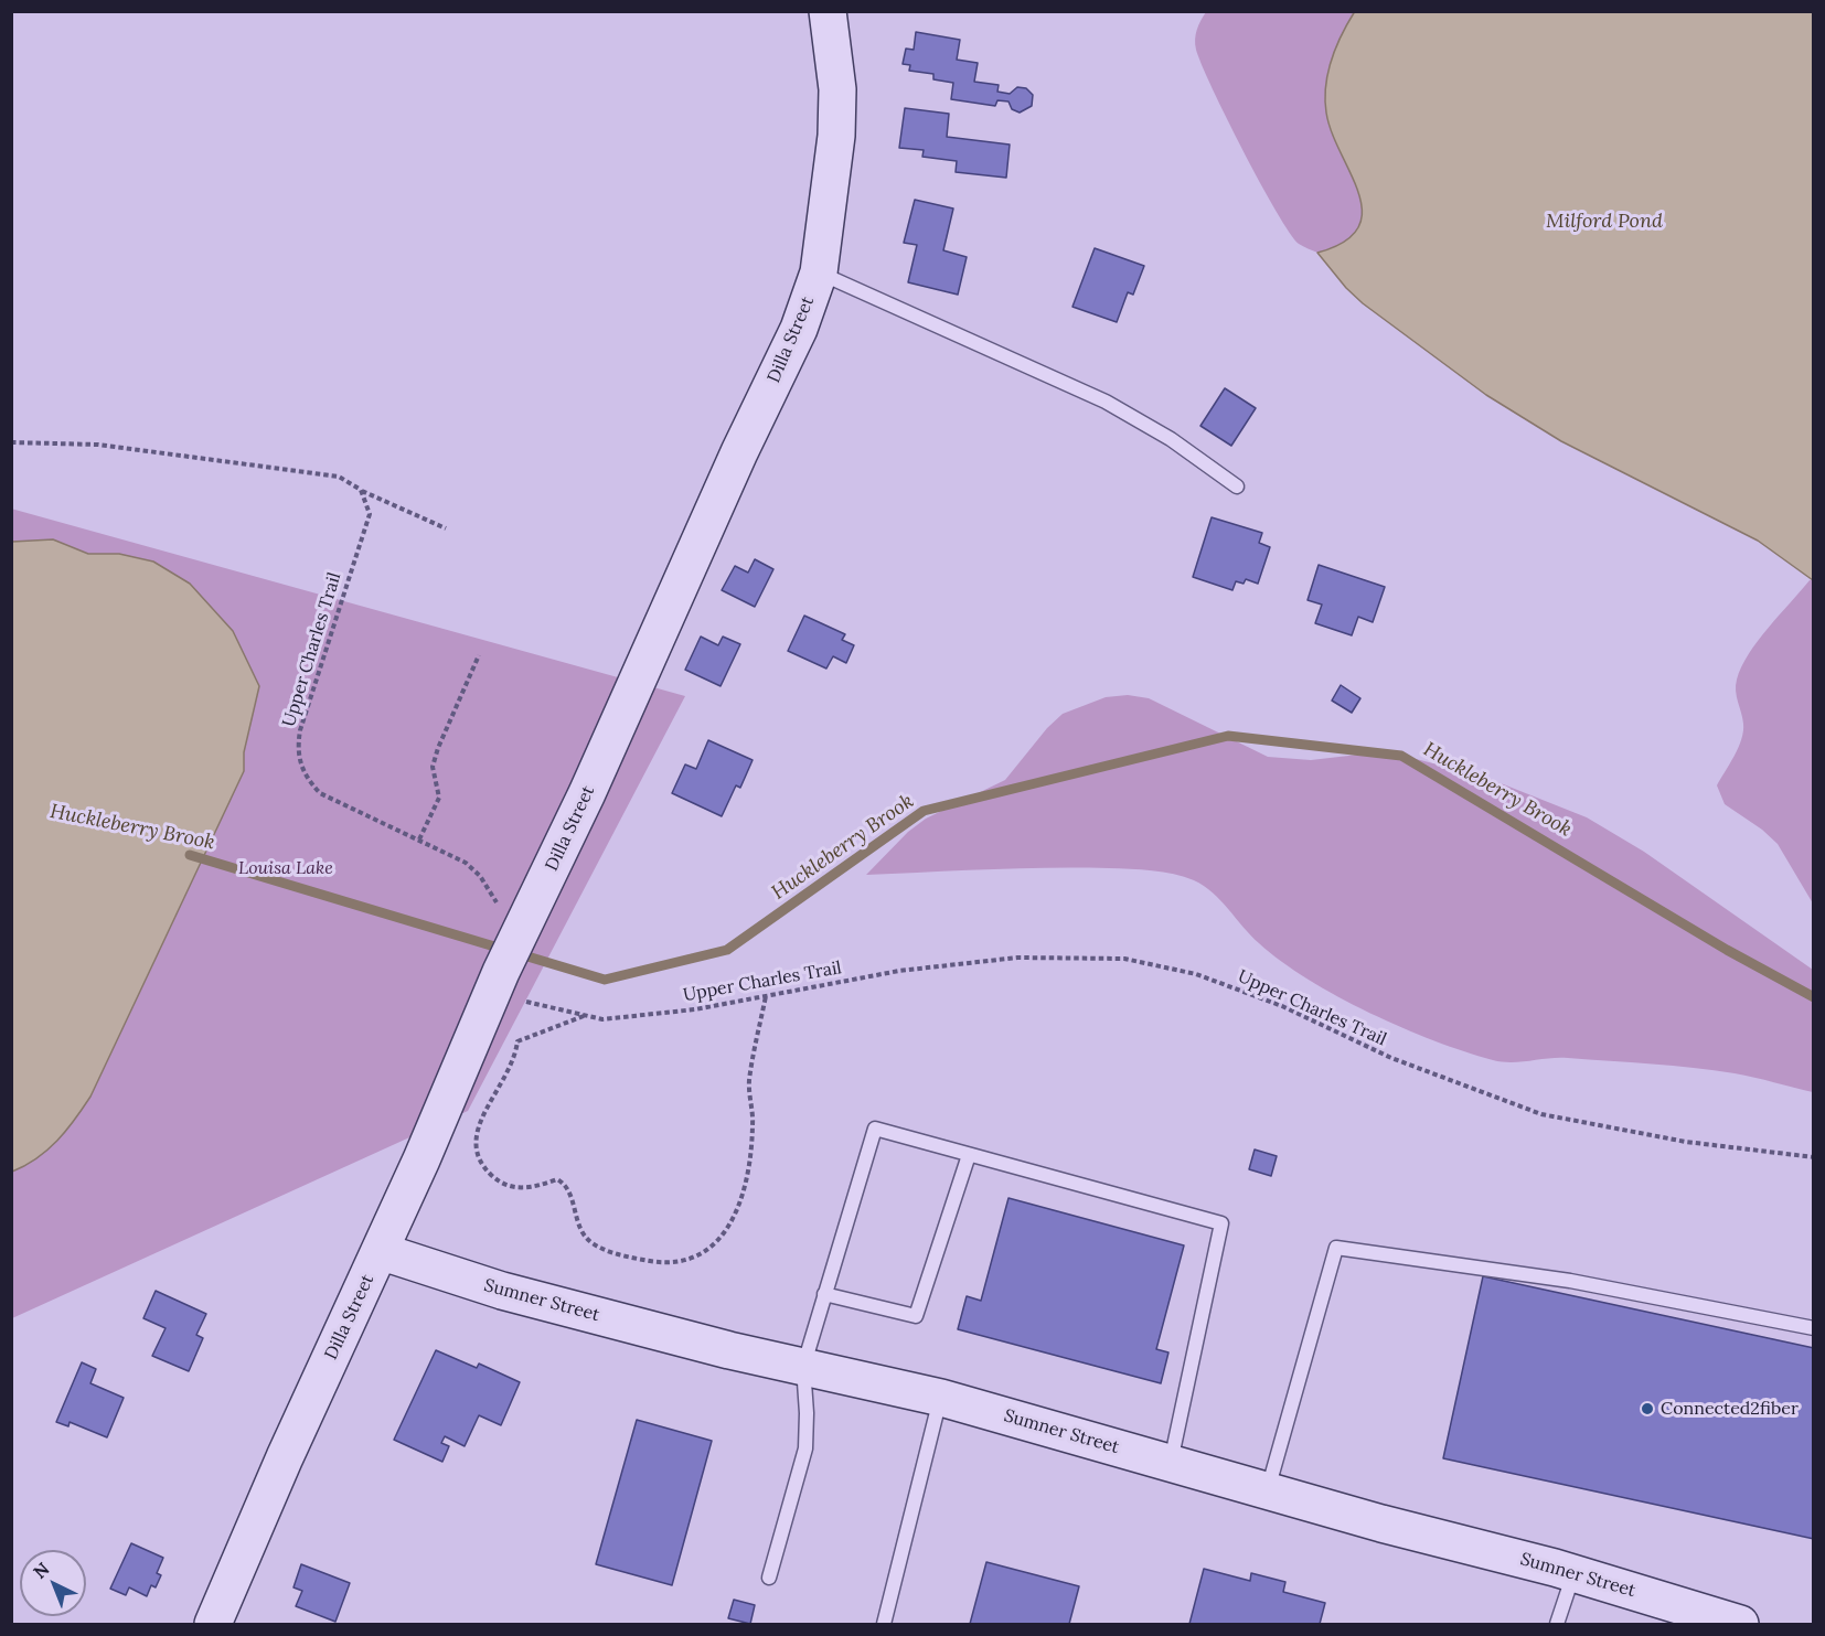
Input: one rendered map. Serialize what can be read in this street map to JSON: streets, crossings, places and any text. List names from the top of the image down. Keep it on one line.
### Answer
{"streets":{"main road":["Dilla Street","Sumner Street"],"path":["Upper Charles Trail"]},"crossings":[["Dilla Street","Upper Charles Trail"],["Dilla Street","Sumner Street"]],"water":["Milford Pond","Huckleberry Brook"],"parks":["Louisa Lake"],"places":["Connected2fiber"],"north":"top left"}
